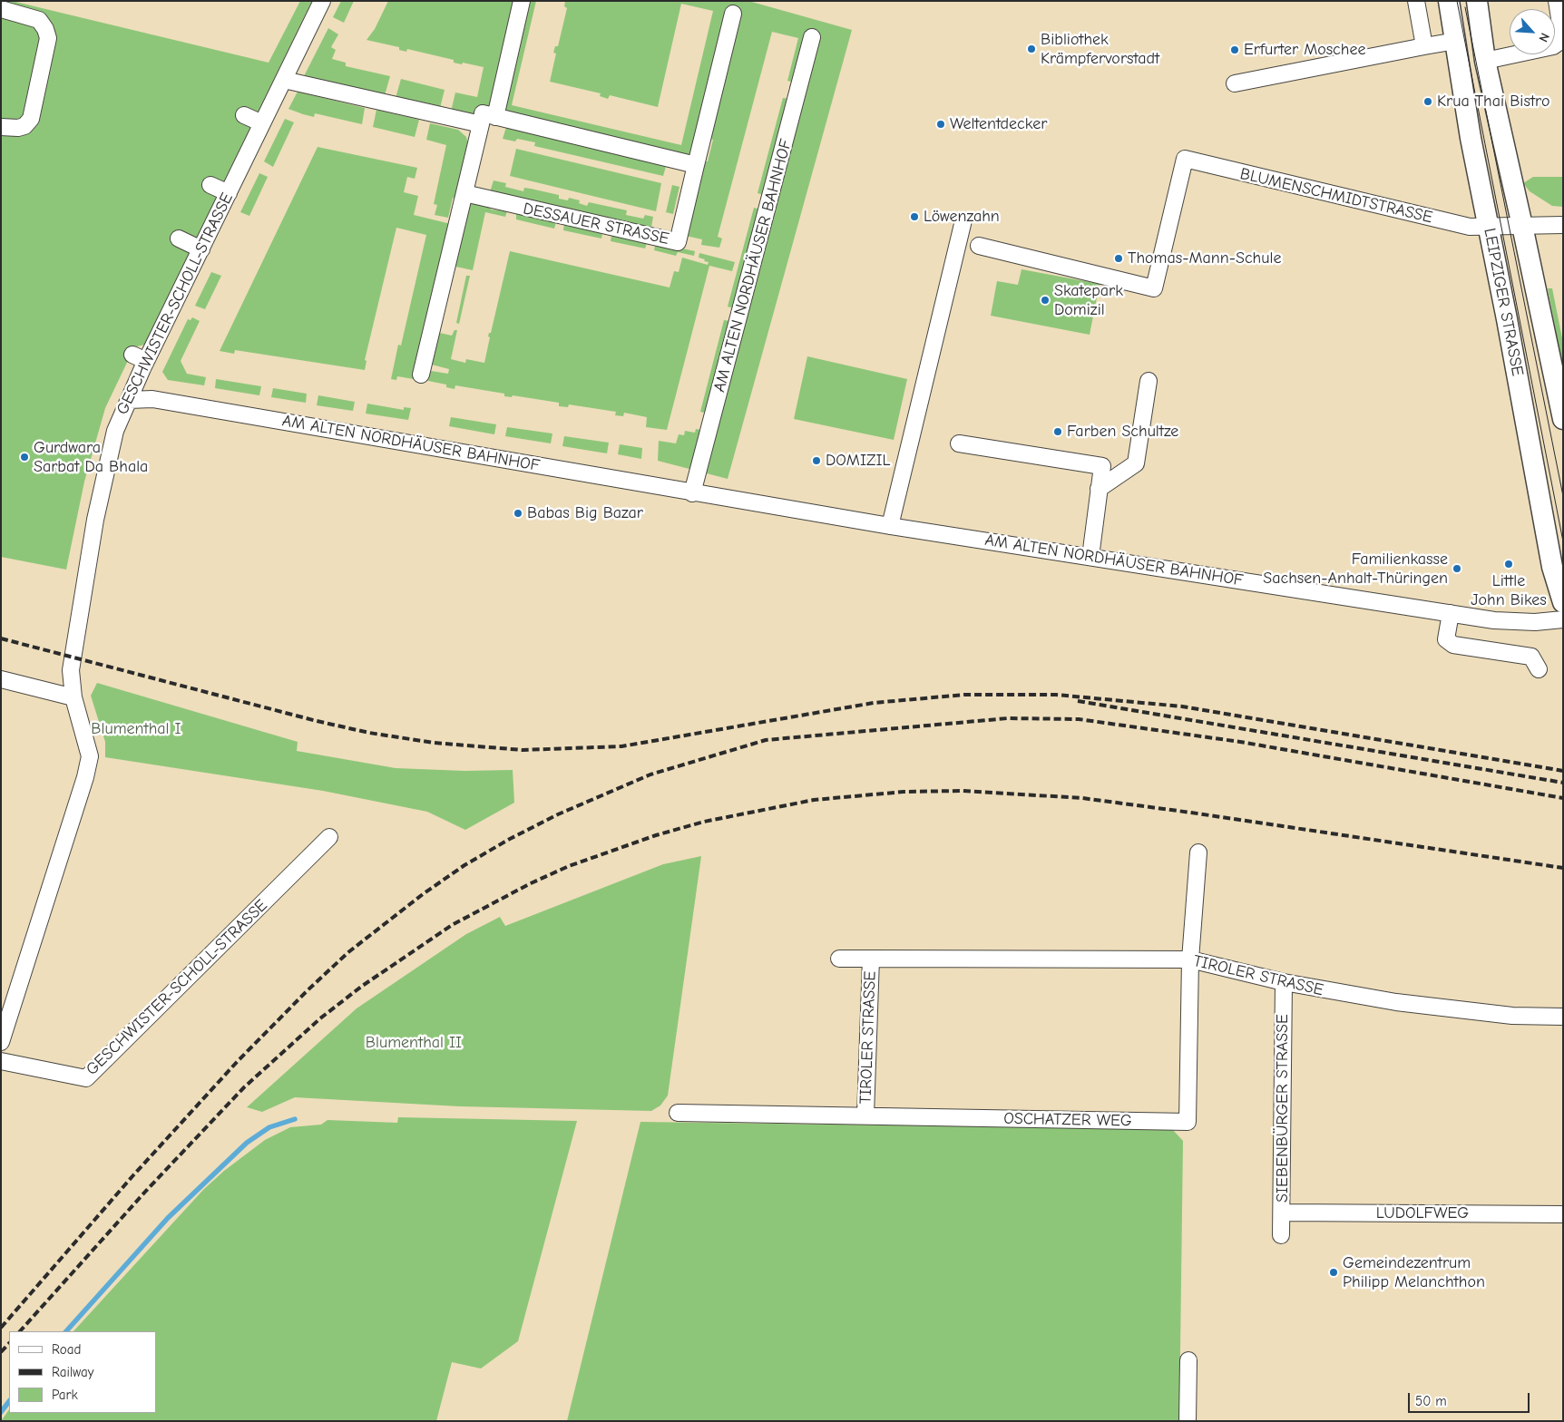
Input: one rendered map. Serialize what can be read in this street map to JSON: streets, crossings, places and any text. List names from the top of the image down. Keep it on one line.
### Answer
{"streets":{"main road":["LEIPZIGER STRASSE"],"street":["BLUMENSCHMIDTSTRASSE","DESSAUER STRASSE","AM ALTEN NORDHÄUSER BAHNHOF","GESCHWISTER-SCHOLL-STRASSE","TIROLER STRASSE","SIEBENBÜRGER STRASSE","OSCHATZER WEG","LUDOLFWEG"]},"crossings":[["BLUMENSCHMIDTSTRASSE","LEIPZIGER STRASSE"],["AM ALTEN NORDHÄUSER BAHNHOF","GESCHWISTER-SCHOLL-STRASSE"],["TIROLER STRASSE","SIEBENBÜRGER STRASSE"],["TIROLER STRASSE","OSCHATZER WEG"],["SIEBENBÜRGER STRASSE","LUDOLFWEG"]],"parks":["Blumenthal I","Blumenthal II"],"places":["Bibliothek Krämpfervorstadt","Erfurter Moschee","Krua Thai Bistro","Weltentdecker","Löwenzahn","Thomas-Mann-Schule","Skatepark Domizil","Farben Schultze","Gurdwara Sarbat Da Bhala","DOMIZIL","Babas Big Bazar","Little John Bikes","Familienkasse Sachsen-Anhalt-Thüringen","Gemeindezentrum Philipp Melanchthon"],"legend":["Road","Railway","Park"],"scale_bar":"50 m","north":"bottom right"}
